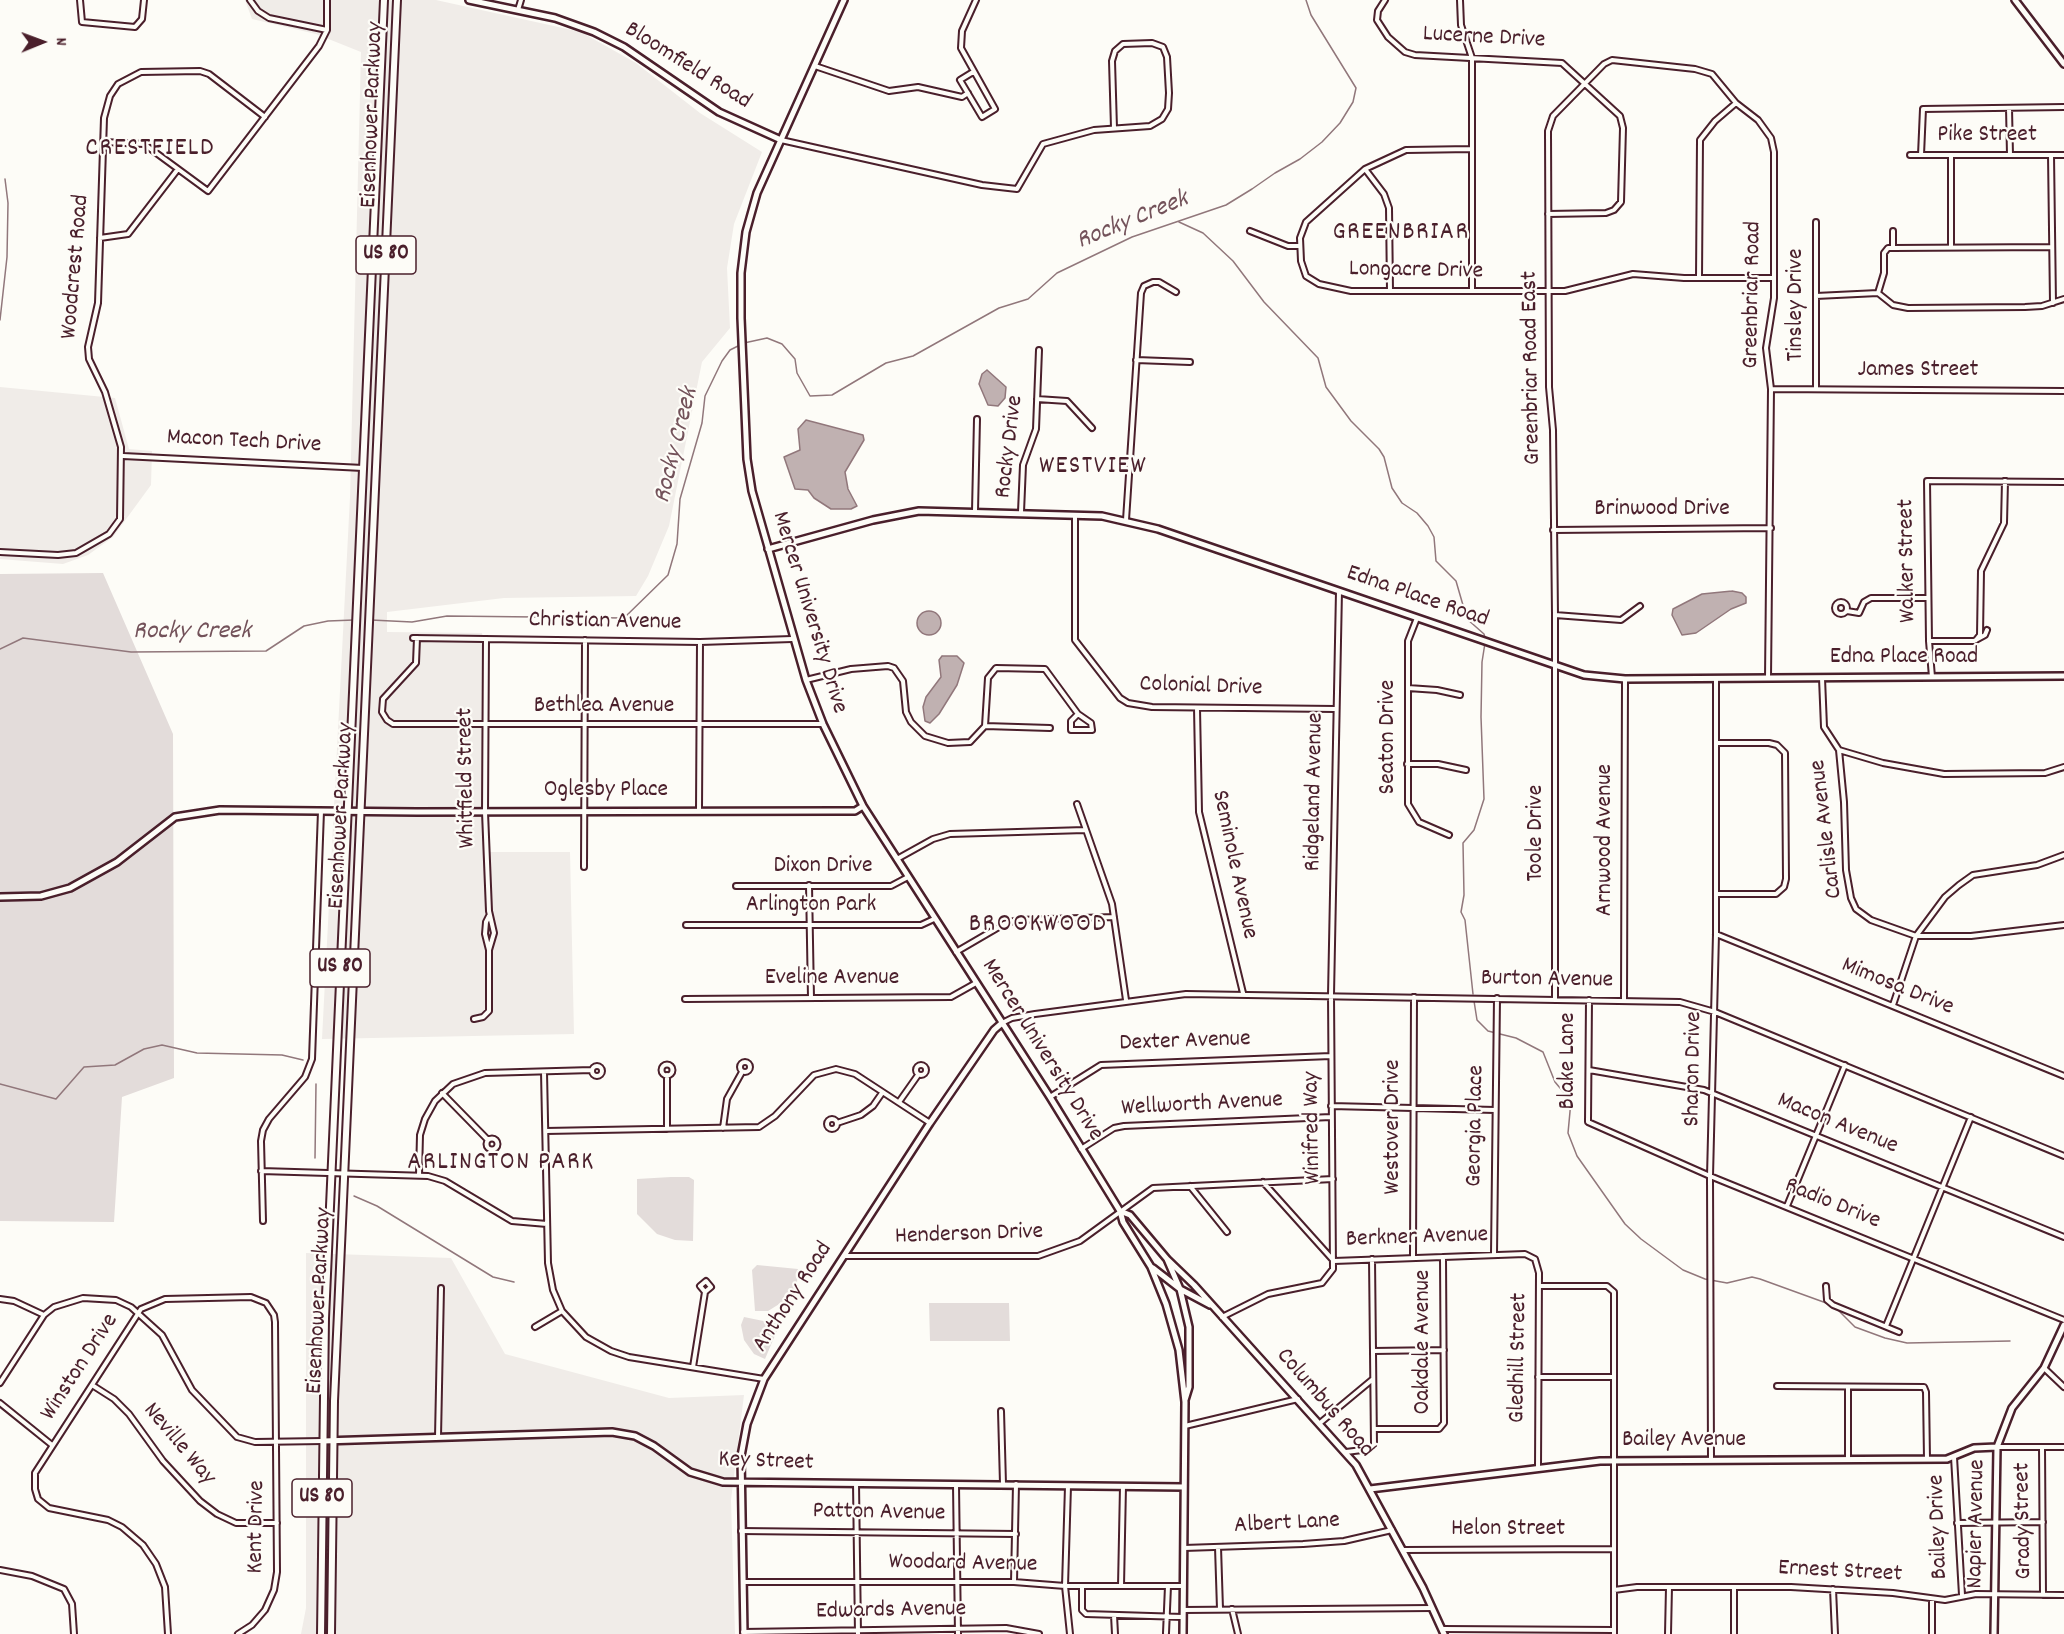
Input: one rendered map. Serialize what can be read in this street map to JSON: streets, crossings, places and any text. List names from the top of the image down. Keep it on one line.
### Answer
{"streets":{"main road":["Eisenhower Parkway","US 80"],"street":["Lucerne Drive","Bloomfield Road","Pike Street","Woodcrest Road","Longacre Drive","Greenbriar Road","Tinsley Drive","Greenbriar Road East","James Street","Macon Tech Drive","Rocky Drive","Brinwood Drive","Walker Street","Edna Place Road","Mercer University Drive","Christian Avenue","Colonial Drive","Bethlea Avenue","Seaton Drive","Whitfield Street","Oglesby Place","Ridgeland Avenue","Carlisle Avenue","Toole Drive","Arnwood Avenue","Seminole Avenue","Dixon Drive","Arlington Park","Eveline Avenue","Burton Avenue","Mimosa Drive","Dexter Avenue","Blake Lane","Sharon Drive","Wellworth Avenue","Macon Avenue","Georgia Place","Westover Drive","Winifred Way","Radio Drive","Henderson Drive","Berkner Avenue","Anthony Road","Oakdale Avenue","Gledhill Street","Winston Drive","Columbus Road","Bailey Avenue","Neville Way","Key Street","Patton Avenue","Grady Street","Napier Avenue","Albert Lane","Kent Drive","Bailey Drive","Helon Street","Woodard Avenue","Ernest Street","Edwards Avenue"]},"crossings":[["Lucerne Drive","Greenbriar Road"],["Lucerne Drive","Greenbriar Road East"],["Bloomfield Road","Mercer University Drive"],["Eisenhower Parkway","Macon Tech Drive"],["Eisenhower Parkway","Oglesby Place"],["Eisenhower Parkway","Key Street"],["Woodcrest Road","Macon Tech Drive"],["Longacre Drive","Greenbriar Road"],["Longacre Drive","Greenbriar Road East"],["Greenbriar Road","Greenbriar Road East"],["Greenbriar Road","James Street"],["Greenbriar Road","Brinwood Drive"],["Greenbriar Road","Edna Place Road"],["Tinsley Drive","James Street"],["Greenbriar Road East","Brinwood Drive"],["Greenbriar Road East","Edna Place Road"],["Greenbriar Road East","Toole Drive"],["Rocky Drive","Edna Place Road"],["Walker Street","Edna Place Road"],["Edna Place Road","Mercer University Drive"],["Edna Place Road","Colonial Drive"],["Edna Place Road","Seaton Drive"],["Edna Place Road","Ridgeland Avenue"],["Edna Place Road","Carlisle Avenue"],["Edna Place Road","Toole Drive"],["Edna Place Road","Arnwood Avenue"],["Edna Place Road","Sharon Drive"],["Mercer University Drive","Christian Avenue"],["Mercer University Drive","Bethlea Avenue"],["Mercer University Drive","Oglesby Place"],["Mercer University Drive","Dixon Drive"],["Mercer University Drive","Arlington Park"],["Mercer University Drive","Eveline Avenue"],["Mercer University Drive","Burton Avenue"],["Mercer University Drive","Dexter Avenue"],["Mercer University Drive","Wellworth Avenue"],["Mercer University Drive","Henderson Drive"],["Mercer University Drive","Anthony Road"],["Mercer University Drive","Columbus Road"],["Mercer University Drive","Key Street"],["Mercer University Drive","Albert Lane"],["Mercer University Drive","Woodard Avenue"],["Christian Avenue","Bethlea Avenue"],["Christian Avenue","Whitfield Street"],["Colonial Drive","Ridgeland Avenue"],["Colonial Drive","Seminole Avenue"],["Bethlea Avenue","Whitfield Street"],["Whitfield Street","Oglesby Place"],["Ridgeland Avenue","Burton Avenue"],["Ridgeland Avenue","Winifred Way"],["Toole Drive","Burton Avenue"],["Arnwood Avenue","Burton Avenue"],["Seminole Avenue","Burton Avenue"],["Burton Avenue","Blake Lane"],["Burton Avenue","Sharon Drive"],["Burton Avenue","Georgia Place"],["Burton Avenue","Westover Drive"],["Burton Avenue","Winifred Way"],["Burton Avenue","Anthony Road"],["Mimosa Drive","Sharon Drive"],["Dexter Avenue","Winifred Way"],["Blake Lane","Macon Avenue"],["Blake Lane","Radio Drive"],["Sharon Drive","Macon Avenue"],["Sharon Drive","Radio Drive"],["Sharon Drive","Bailey Avenue"],["Wellworth Avenue","Winifred Way"],["Georgia Place","Berkner Avenue"],["Westover Drive","Berkner Avenue"],["Winifred Way","Henderson Drive"],["Winifred Way","Berkner Avenue"],["Henderson Drive","Anthony Road"],["Berkner Avenue","Oakdale Avenue"],["Berkner Avenue","Gledhill Street"],["Berkner Avenue","Columbus Road"],["Anthony Road","Key Street"],["Anthony Road","Patton Avenue"],["Anthony Road","Woodard Avenue"],["Anthony Road","Edwards Avenue"],["Gledhill Street","Bailey Avenue"],["Winston Drive","Neville Way"],["Winston Drive","Kent Drive"],["Columbus Road","Bailey Avenue"],["Columbus Road","Albert Lane"],["Columbus Road","Helon Street"],["Bailey Avenue","Napier Avenue"],["Bailey Avenue","Bailey Drive"],["Neville Way","Kent Drive"],["Grady Street","Ernest Street"],["Napier Avenue","Ernest Street"],["Bailey Drive","Ernest Street"]],"districts":["CRESTFIELD","GREENBRIAR","WESTVIEW","BROOKWOOD","ARLINGTON PARK"],"water":["Rocky Creek"],"north":"right"}
